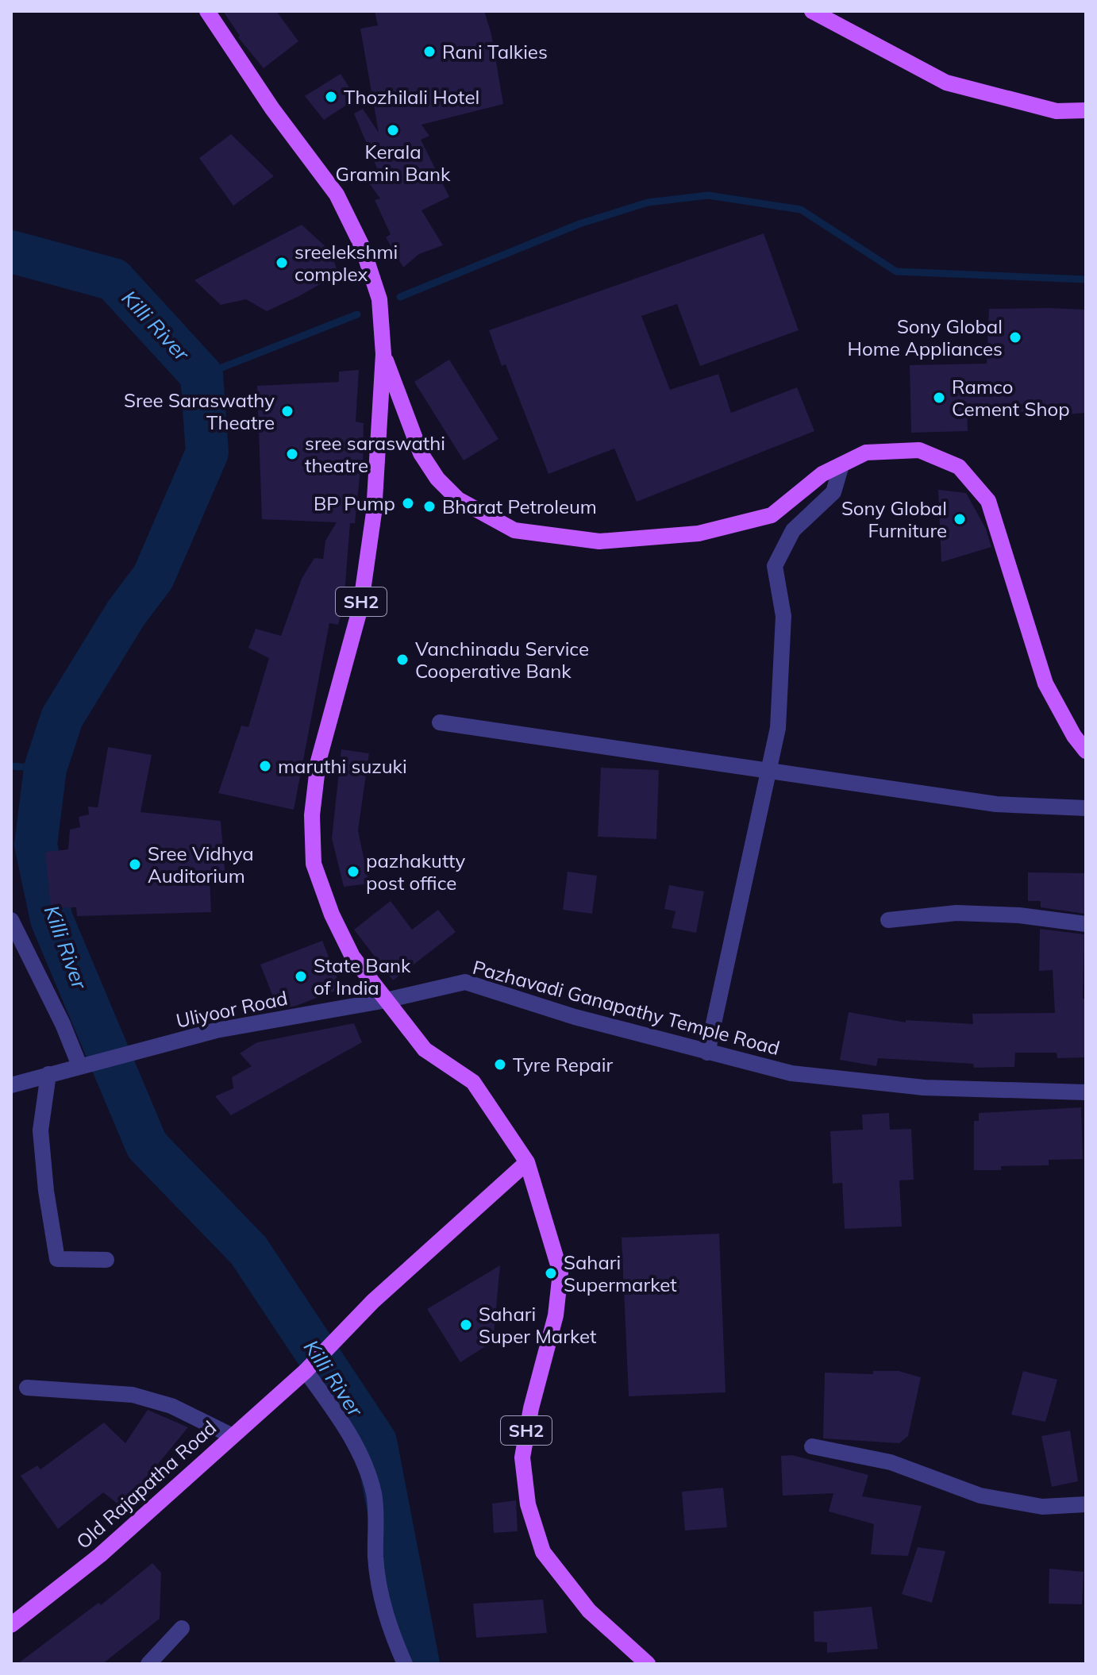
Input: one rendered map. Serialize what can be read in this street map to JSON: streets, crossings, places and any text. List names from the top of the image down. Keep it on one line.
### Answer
{"streets":{"main road":["SH2","Old Rajapatha Road"],"street":["Pazhavadi Ganapathy Temple Road","Uliyoor Road"]},"crossings":[["SH2","Pazhavadi Ganapathy Temple Road"],["SH2","Uliyoor Road"],["SH2","Old Rajapatha Road"],["Pazhavadi Ganapathy Temple Road","Uliyoor Road"]],"water":["Killi River"],"places":["Rani Talkies","Thozhilali Hotel","Kerala Gramin Bank","sreelekshmi complex","Sony Global Home Appliances","Ramco Cement Shop","Sree Saraswathy Theatre","sree saraswathi theatre","BP Pump","Bharat Petroleum","Sony Global Furniture","Vanchinadu Service Cooperative Bank","maruthi suzuki","Sree Vidhya Auditorium","pazhakutty post office","State Bank of India","Tyre Repair","Sahari Supermarket","Sahari Super Market"]}
